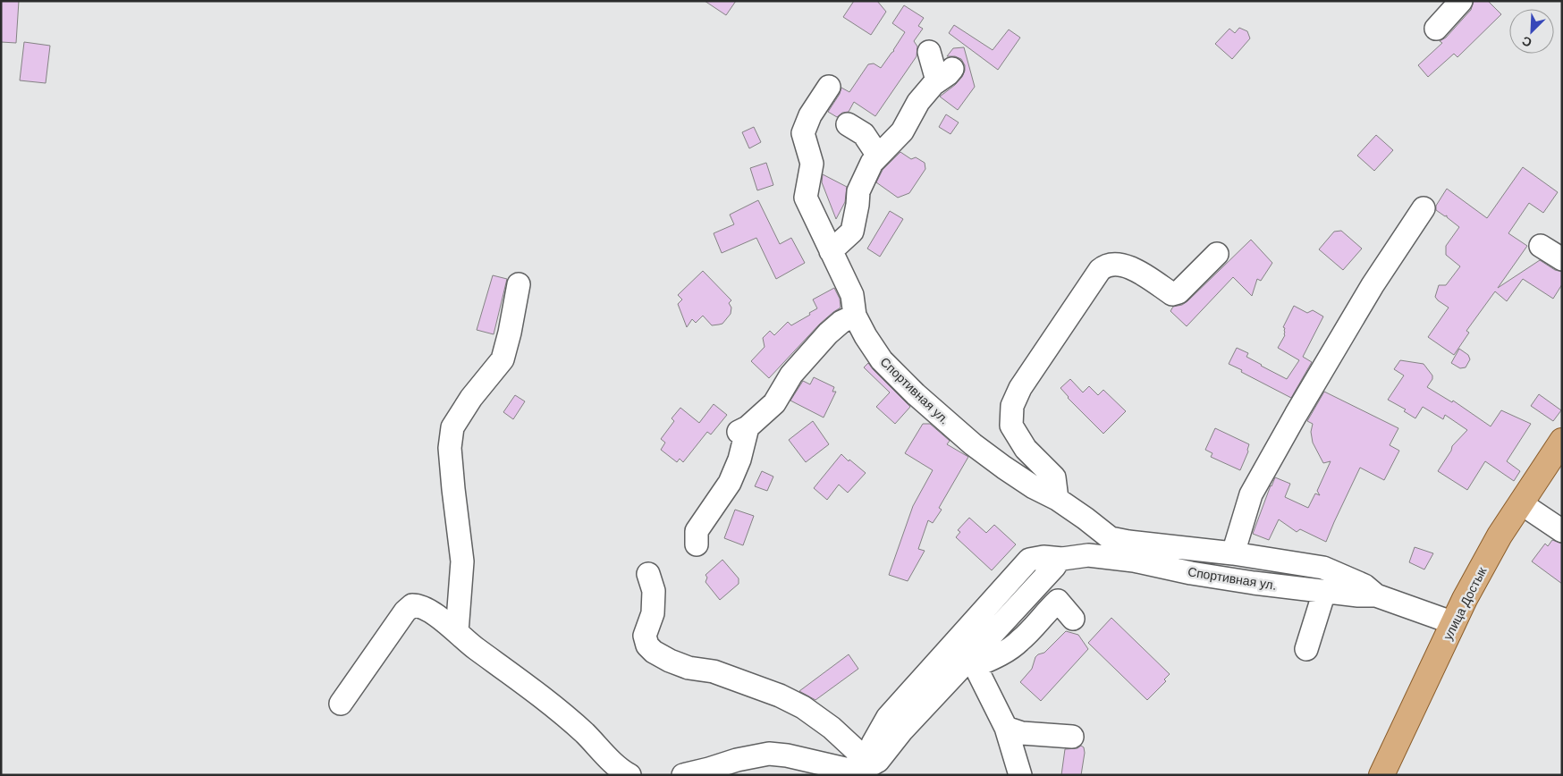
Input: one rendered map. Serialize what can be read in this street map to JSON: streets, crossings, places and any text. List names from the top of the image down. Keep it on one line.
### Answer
{"streets":{"main road":["улица Достык"],"street":["Спортивная ул."]},"crossings":[["Спортивная ул.","улица Достык"]],"north":"bottom left"}
